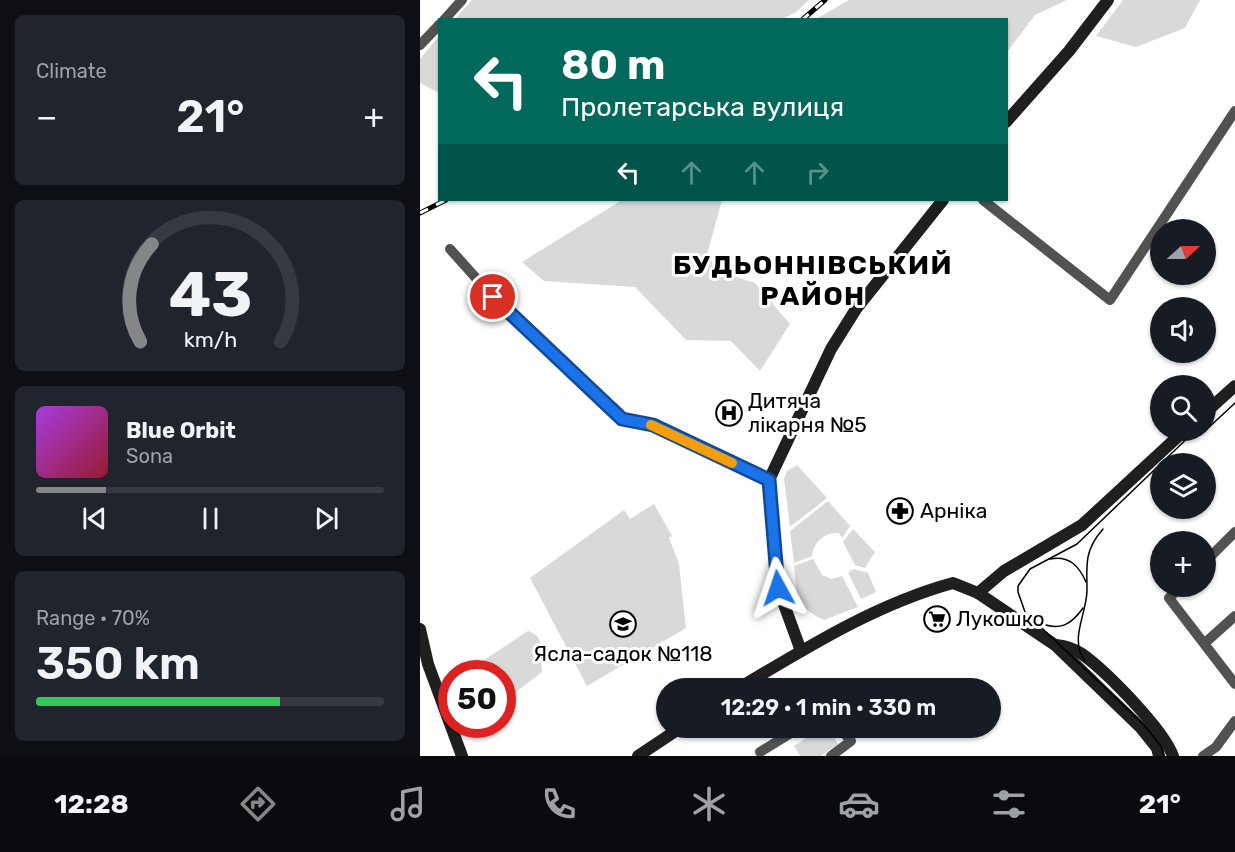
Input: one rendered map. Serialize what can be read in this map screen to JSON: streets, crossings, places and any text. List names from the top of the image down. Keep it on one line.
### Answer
{"districts":["БУДЬОННІВСЬКИЙ РАЙОН"],"places":{"hospital":["Дитяча лікарня №5"],"pharmacy":["Арніка"],"supermarket":["Лукошко"],"school or university":["Ясла-садок №118"]},"north":"right","page":{"tile":["Climate",["Range · 70%","350 km"]],"turn":["80 m","Пролетарська вулиця"],"heat":["−","21°","+"],"map_buttons":"+","song":["Blue Orbit","Sona"],"limit":"50","trip":"12:29 · 1 min · 330 m","tabs":["12:28","21°"],"gauge":["43","km/h"]}}
